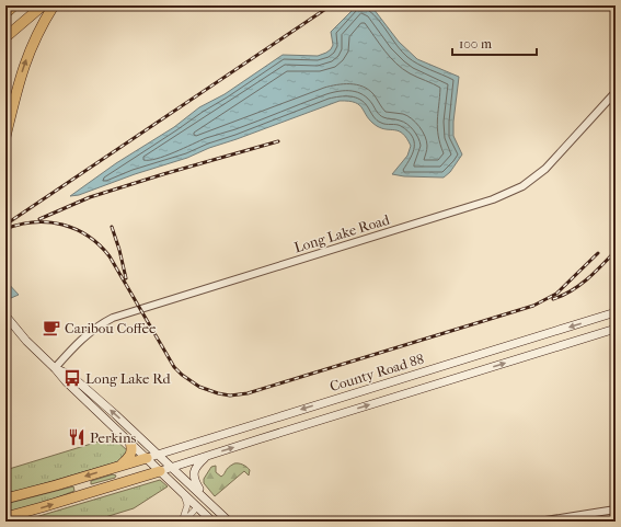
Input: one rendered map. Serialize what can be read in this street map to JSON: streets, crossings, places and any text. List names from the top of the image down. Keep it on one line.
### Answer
{"streets":{"main road":["County Road 88"],"street":["Long Lake Road"]},"places":{"cafe":["Caribou Coffee"],"bus stop":["Long Lake Rd"],"restaurant":["Perkins"]},"scale_bar":"100 m"}
